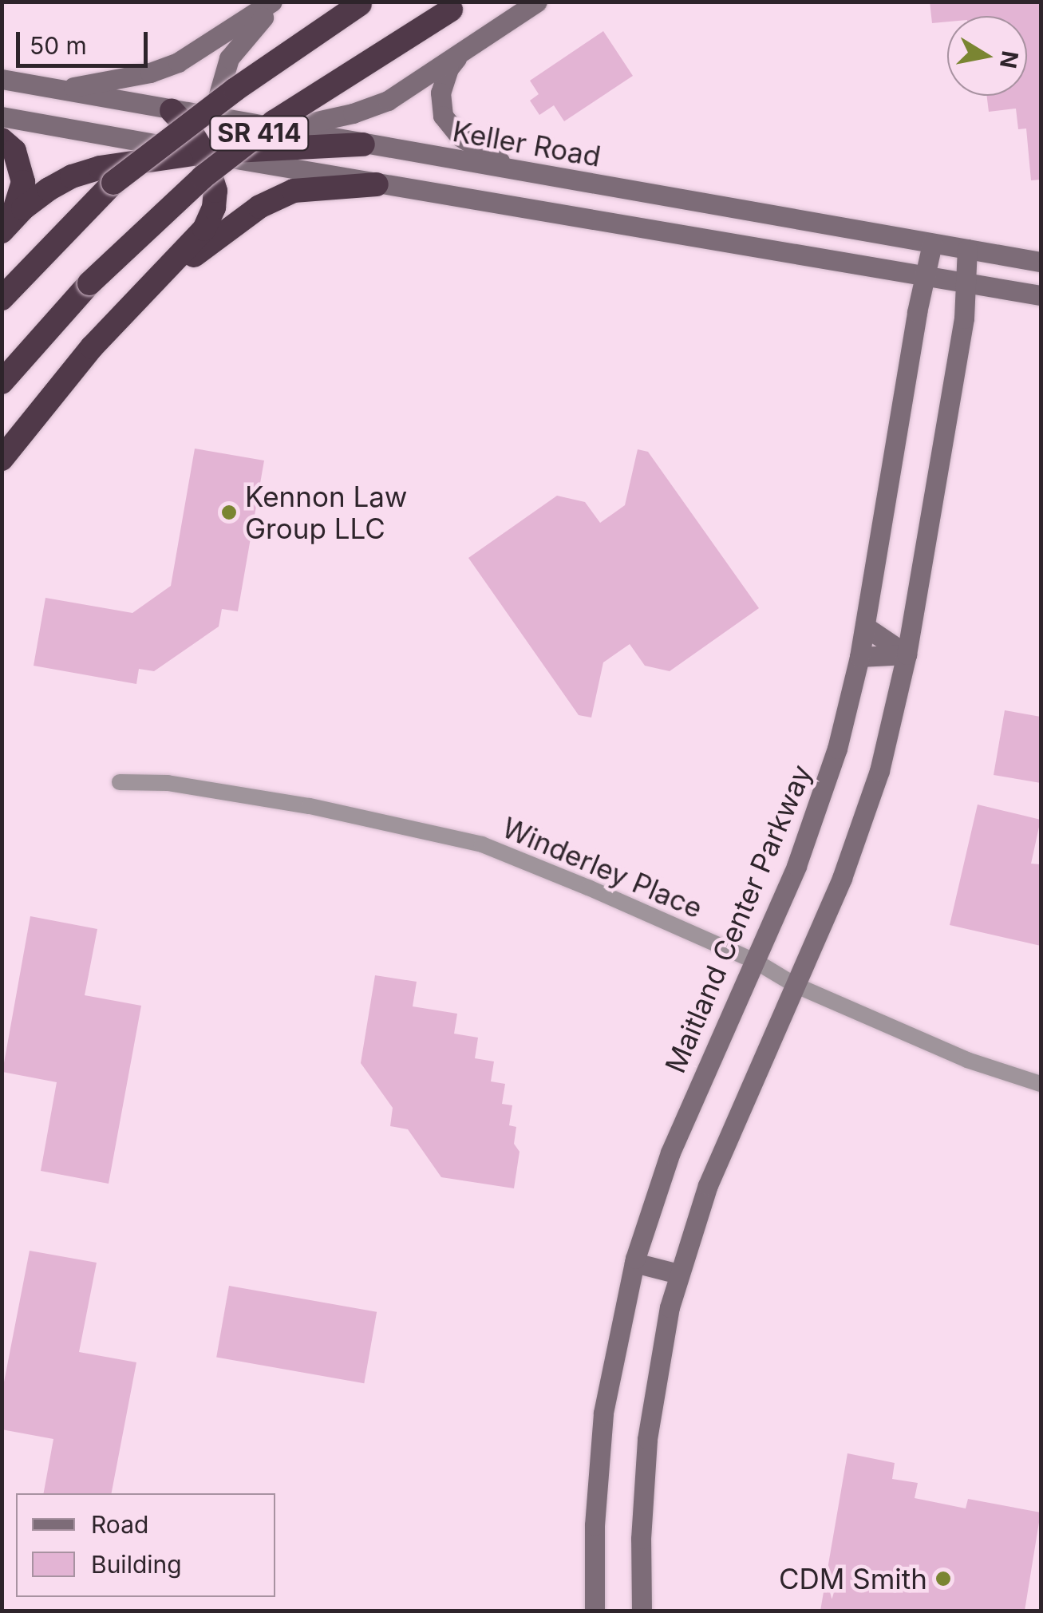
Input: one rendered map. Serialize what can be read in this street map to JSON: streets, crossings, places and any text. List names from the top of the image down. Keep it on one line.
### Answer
{"streets":{"highway":["SR 414"],"street":["Keller Road","Winderley Place","Maitland Center Parkway"]},"crossings":[["Keller Road","Maitland Center Parkway"],["Winderley Place","Maitland Center Parkway"]],"places":["Kennon Law Group LLC","CDM Smith"],"legend":["Road","Building"],"scale_bar":"50 m","north":"right"}
